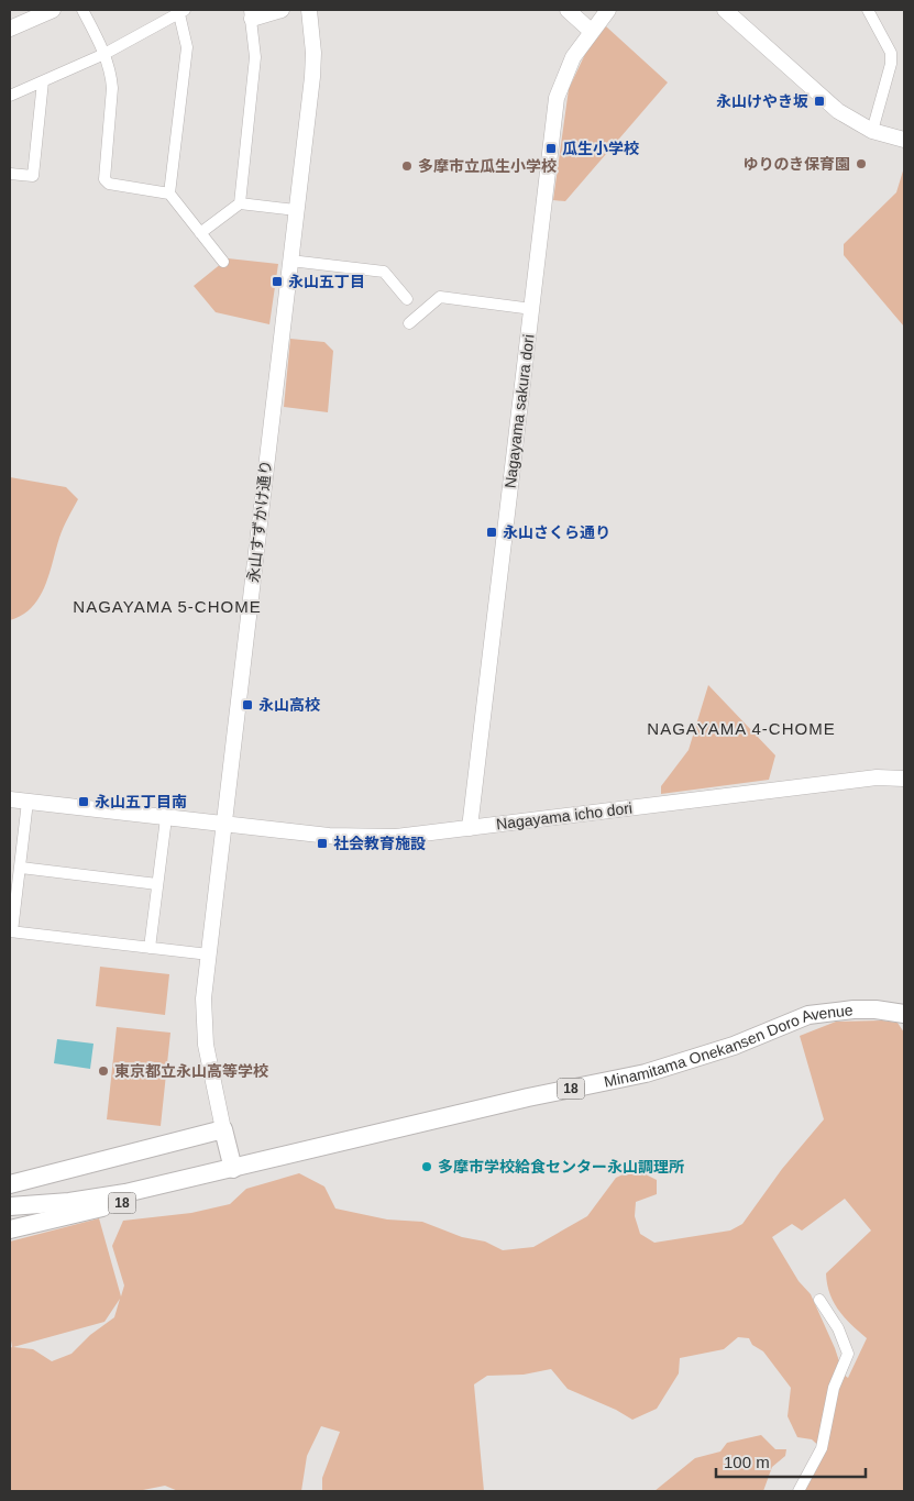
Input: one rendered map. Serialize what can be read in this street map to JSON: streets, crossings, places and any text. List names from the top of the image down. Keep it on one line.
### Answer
{"streets":{"main road":["Minamitama Onekansen Doro Avenue","18"],"street":["Nagayama sakura dori","永山すずかけ通り","Nagayama icho dori"]},"crossings":[["Nagayama sakura dori","Nagayama icho dori"],["永山すずかけ通り","Nagayama icho dori"]],"districts":["NAGAYAMA 5-CHOME","NAGAYAMA 4-CHOME"],"places":{"transit":["永山けやき坂","瓜生小学校","永山五丁目","永山さくら通り","永山高校","永山五丁目南","社会教育施設"],"other":["ゆりのき保育園","多摩市立瓜生小学校","東京都立永山高等学校","多摩市学校給食センター永山調理所"]},"scale_bar":"100 m"}
